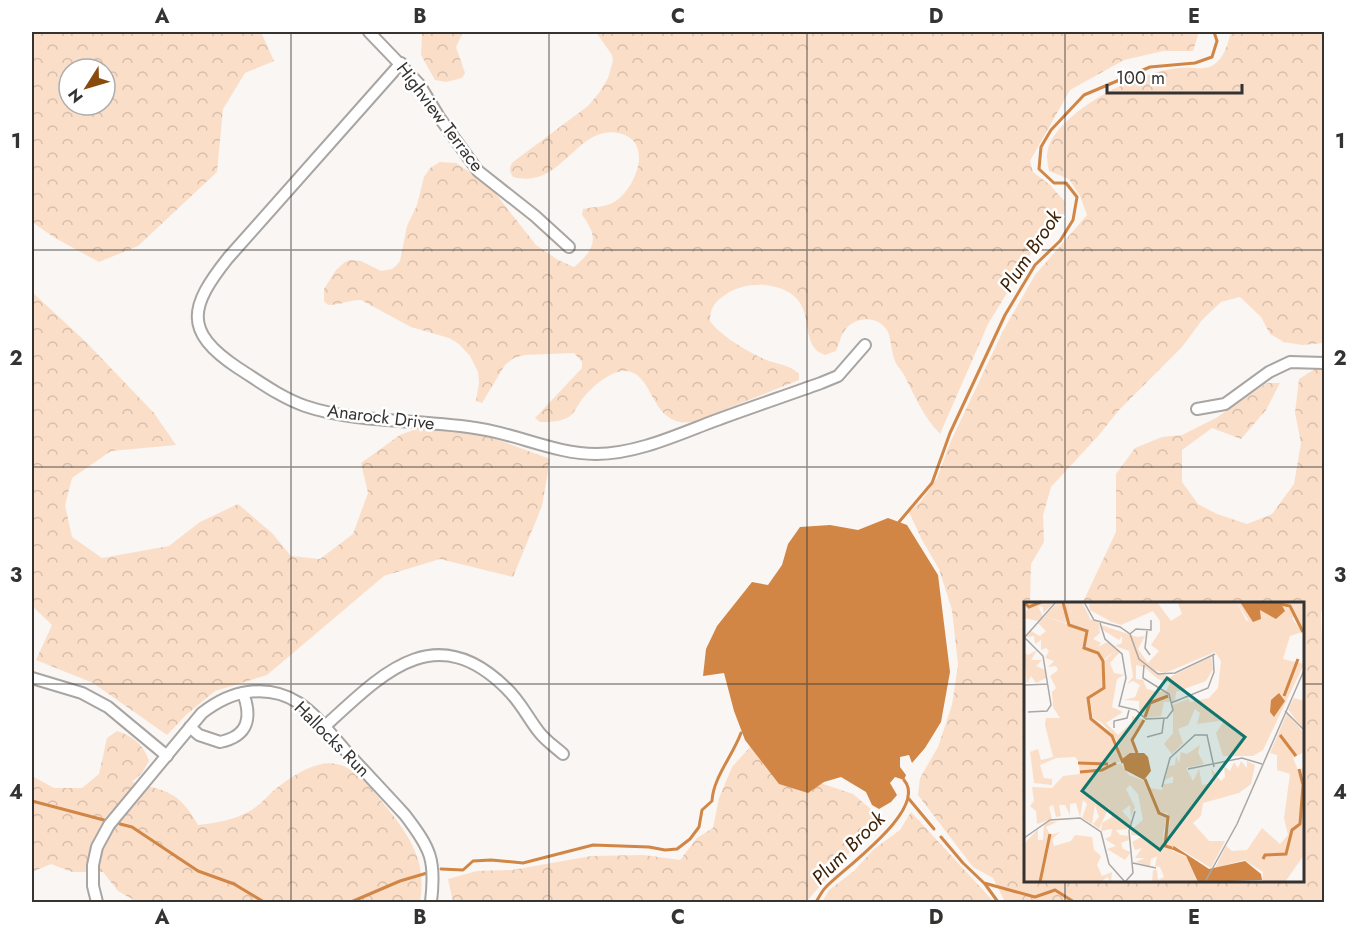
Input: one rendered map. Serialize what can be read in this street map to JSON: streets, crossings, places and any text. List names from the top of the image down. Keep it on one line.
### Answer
{"streets":{"street":["Highview Terrace","Anarock Drive","Hallocks Run"]},"crossings":[["Highview Terrace","Anarock Drive"]],"water":["Plum Brook"],"scale_bar":"100 m","north":"bottom left","grid":{"columns":["A","B","C","D","E"],"rows":["1","2","3","4"]}}
